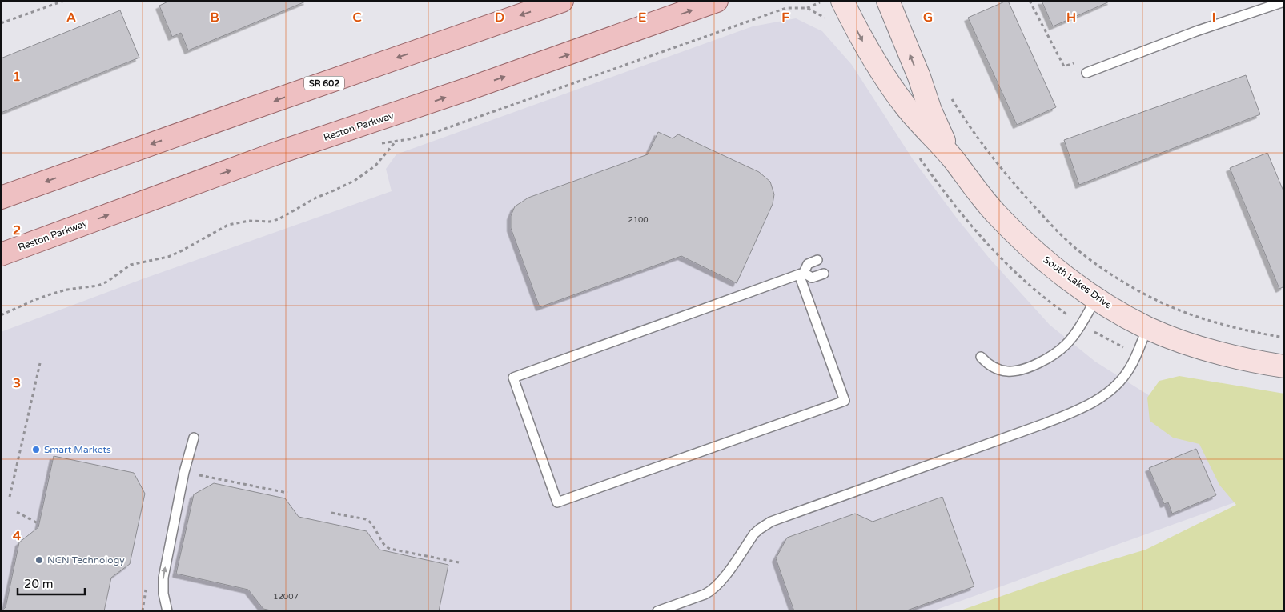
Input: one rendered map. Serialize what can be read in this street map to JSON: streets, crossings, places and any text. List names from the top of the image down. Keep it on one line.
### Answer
{"streets":{"main road":["SR 602","Reston Parkway"],"street":["South Lakes Drive"]},"places":["Smart Markets","NCN Technology"],"house_numbers":["2100","12007"],"scale_bar":"20 m","grid":{"columns":["A","B","C","D","E","F","G","H","I"],"rows":["1","2","3","4"]}}
